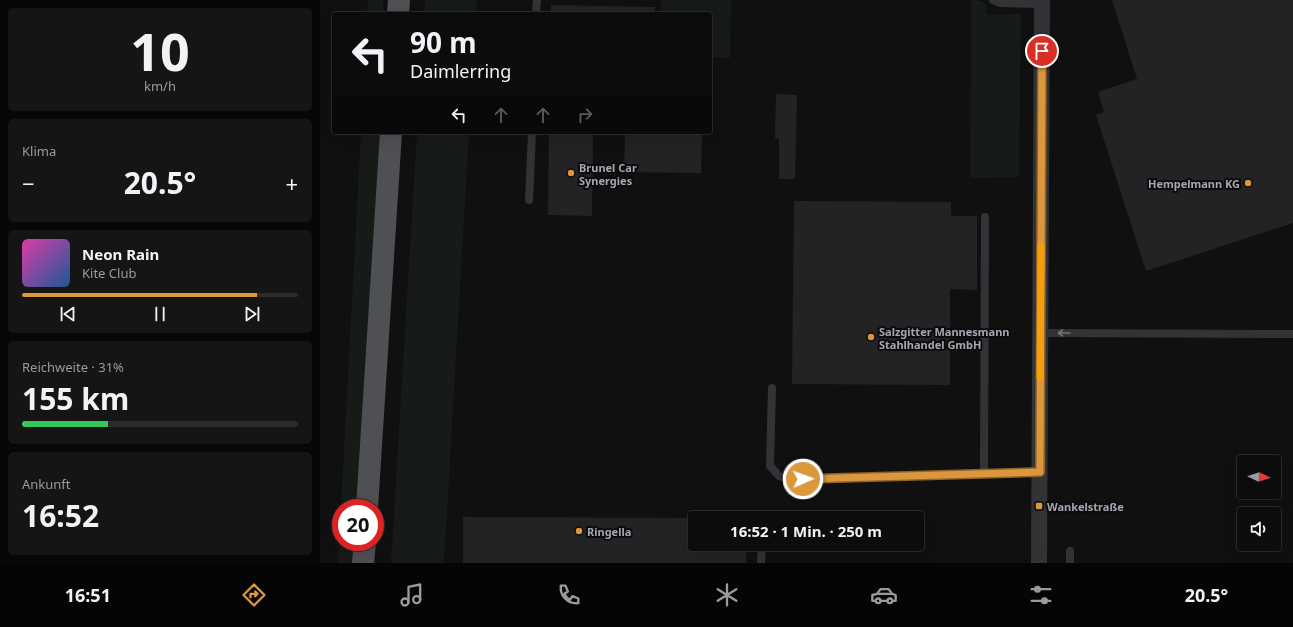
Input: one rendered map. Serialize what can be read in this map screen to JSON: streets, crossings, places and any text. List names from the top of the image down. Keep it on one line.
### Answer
{"places":{"other":["Brunel Car Synergies","Hempelmann KG","Salzgitter Mannesmann Stahlhandel GmbH","Ringella"],"transit":["Wankelstraße"]},"north":"right","page":{"tile":[["10","km/h"],"Klima",["Reichweite · 31%","155 km"],["Ankunft","16:52"]],"turn":["90 m","Daimlerring"],"heat":["−","20.5°","+"],"song":["Neon Rain","Kite Club"],"limit":"20","trip":"16:52 · 1 Min. · 250 m","tabs":["16:51","20.5°"]}}
